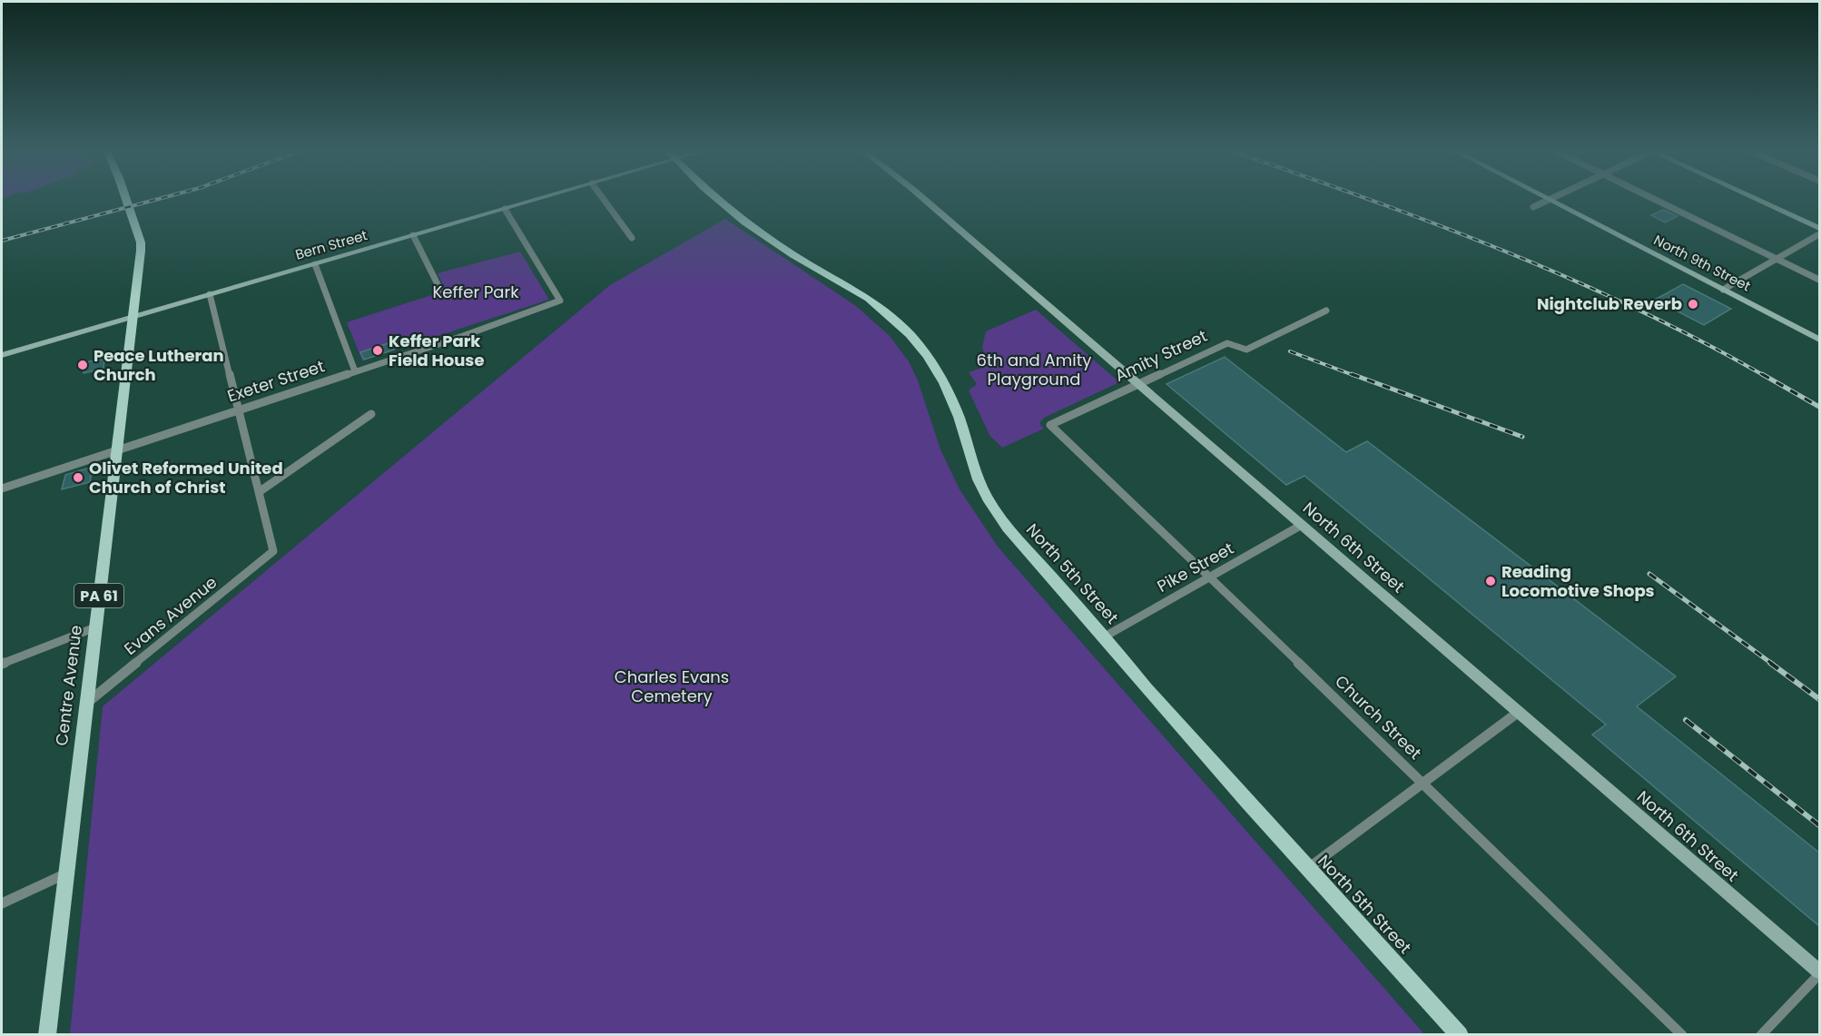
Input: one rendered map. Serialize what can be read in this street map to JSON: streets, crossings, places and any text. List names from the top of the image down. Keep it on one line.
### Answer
{"streets":{"main road":["North 5th Street","PA 61","Centre Avenue"],"street":["Bern Street","North 9th Street","Amity Street","Exeter Street","North 6th Street","Pike Street","Evans Avenue","Church Street"]},"crossings":[["Bern Street","Exeter Street"],["Bern Street","Centre Avenue"],["Amity Street","North 6th Street"],["Amity Street","Church Street"],["Exeter Street","Centre Avenue"],["North 6th Street","Pike Street"],["Pike Street","North 5th Street"],["Pike Street","Church Street"],["Evans Avenue","Centre Avenue"]],"parks":["Keffer Park","6th and Amity Playground","Charles Evans Cemetery"],"places":["Nightclub Reverb","Keffer Park Field House","Peace Lutheran Church","Olivet Reformed United Church of Christ","Reading Locomotive Shops"]}
